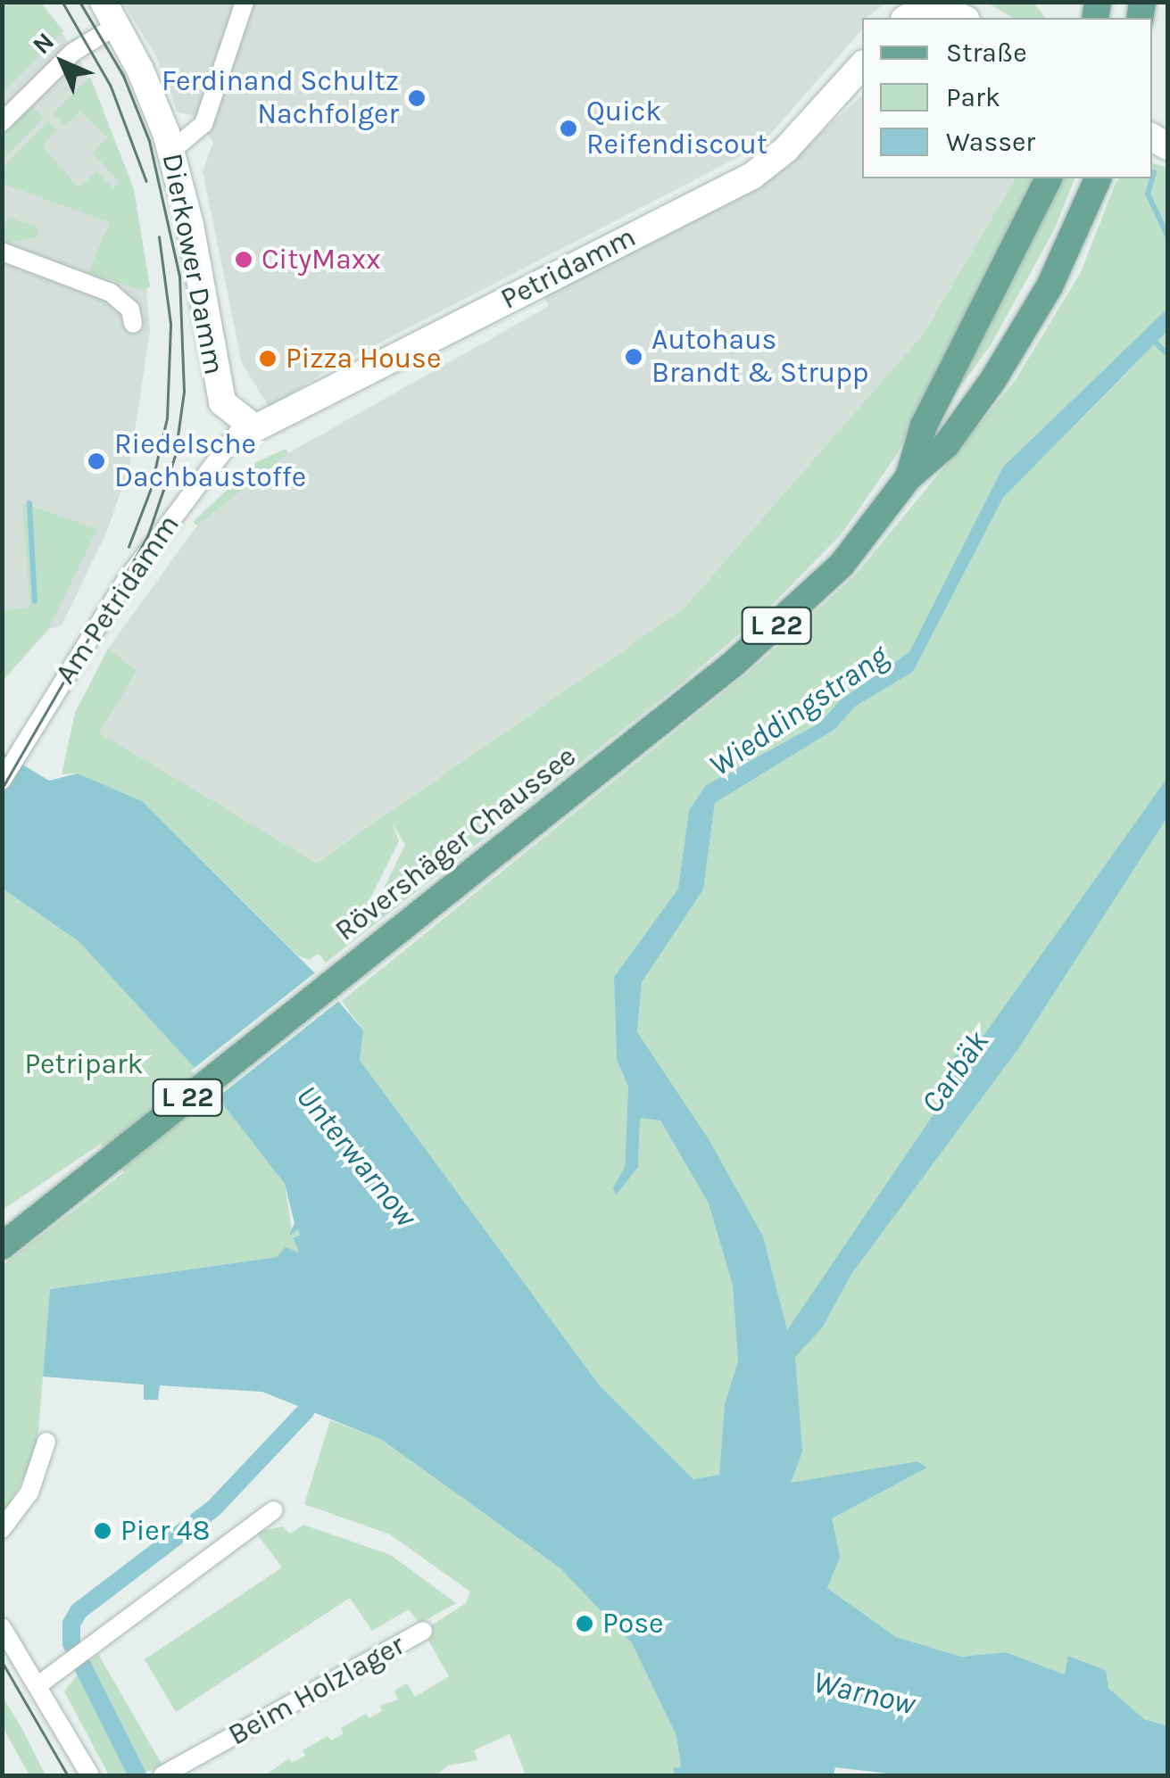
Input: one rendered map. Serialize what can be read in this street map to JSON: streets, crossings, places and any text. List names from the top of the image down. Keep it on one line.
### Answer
{"streets":{"main road":["L 22","Rövershäger Chaussee"],"street":["Dierkower Damm","Petridamm","Am Petridamm","Beim Holzlager"]},"crossings":[["Dierkower Damm","Petridamm"],["Dierkower Damm","Am Petridamm"],["Petridamm","Am Petridamm"]],"water":["Wieddingstrang","Carbäk","Unterwarnow","Warnow"],"parks":["Petripark"],"places":["Ferdinand Schultz Nachfolger","Quick Reifendiscout","CityMaxx","Autohaus Brandt & Strupp","Pizza House","Riedelsche Dachbaustoffe","Pier 48","Pose"],"legend":["Straße","Park","Wasser"],"north":"top left"}
